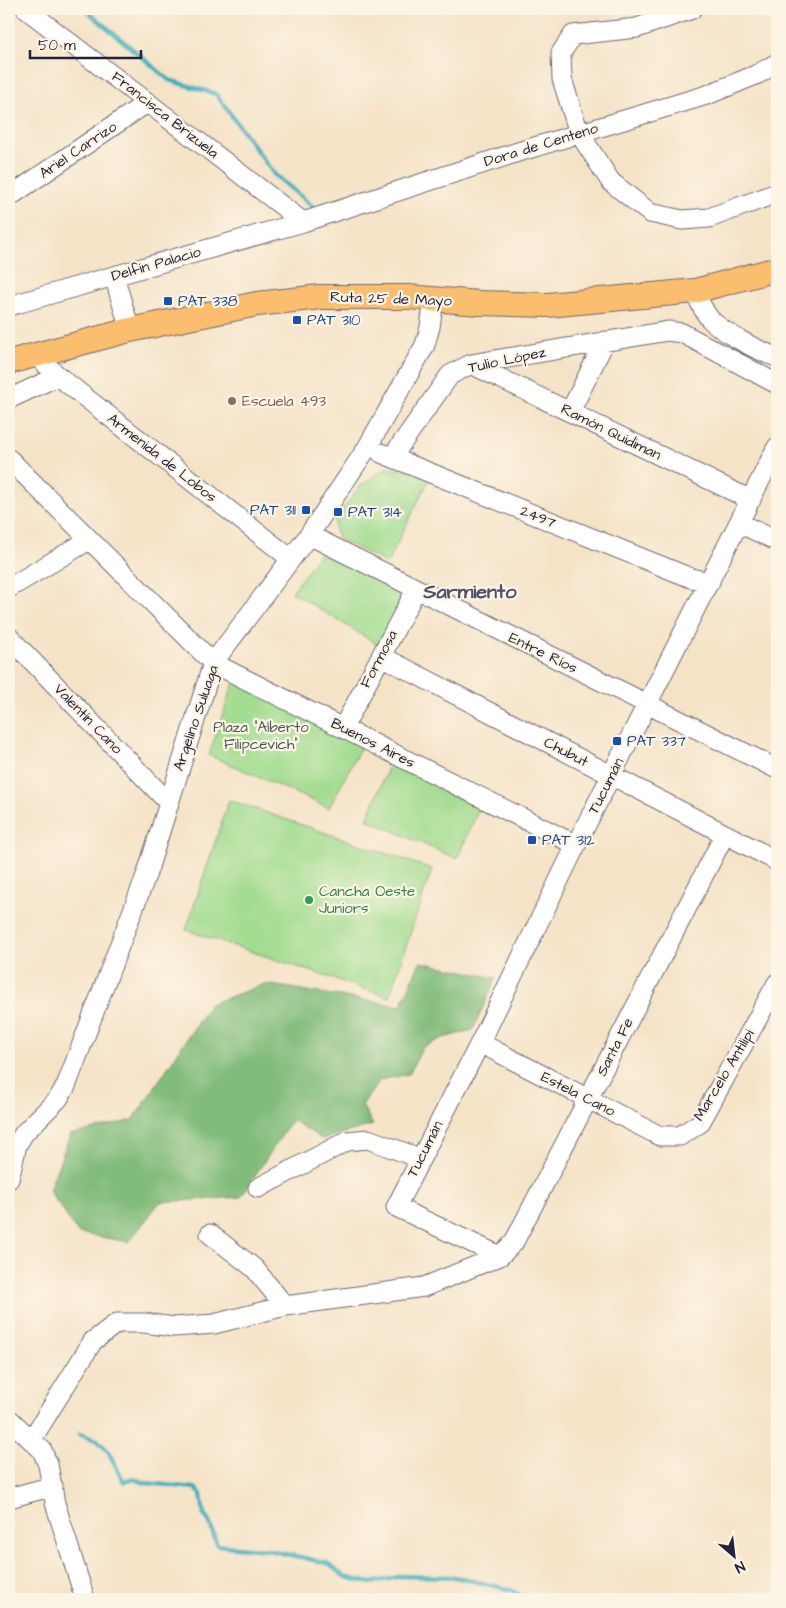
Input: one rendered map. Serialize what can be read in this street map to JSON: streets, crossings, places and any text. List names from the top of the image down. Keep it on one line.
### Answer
{"streets":{"main road":["Ruta 25 de Mayo"],"street":["Francisca Brizuela","Dora de Centeno","Ariel Carrizo","Delfín Palacio","Tulio López","Ramón Quidiman","Armenida de Lobos","2497","Entre Ríos","Formosa","Argelino Suluaga","Valentín Cano","Buenos Aires","Chubut","Tucumán","Santa Fe","Marcelo Antilipi","Estela Cano"]},"crossings":[["Francisca Brizuela","Dora de Centeno"],["Francisca Brizuela","Ariel Carrizo"],["Francisca Brizuela","Delfín Palacio"],["Dora de Centeno","Delfín Palacio"],["Ruta 25 de Mayo","Armenida de Lobos"],["Ruta 25 de Mayo","Argelino Suluaga"],["Tulio López","Ramón Quidiman"],["Tulio López","2497"],["Ramón Quidiman","Tucumán"],["Armenida de Lobos","Argelino Suluaga"],["2497","Argelino Suluaga"],["2497","Tucumán"],["Entre Ríos","Formosa"],["Entre Ríos","Argelino Suluaga"],["Entre Ríos","Tucumán"],["Formosa","Buenos Aires"],["Formosa","Chubut"],["Argelino Suluaga","Valentín Cano"],["Argelino Suluaga","Buenos Aires"],["Buenos Aires","Tucumán"],["Chubut","Tucumán"],["Chubut","Santa Fe"],["Tucumán","Santa Fe"],["Tucumán","Estela Cano"],["Santa Fe","Estela Cano"],["Marcelo Antilipi","Estela Cano"]],"districts":["Sarmiento"],"parks":["Plaza “Alberto Filipcevich”"],"places":{"transit":["PAT 338","PAT 310","PAT 311","PAT 314","PAT 337","PAT 312"],"other":["Escuela 493","Cancha Oeste Juniors"]},"scale_bar":"50 m","north":"bottom right"}
